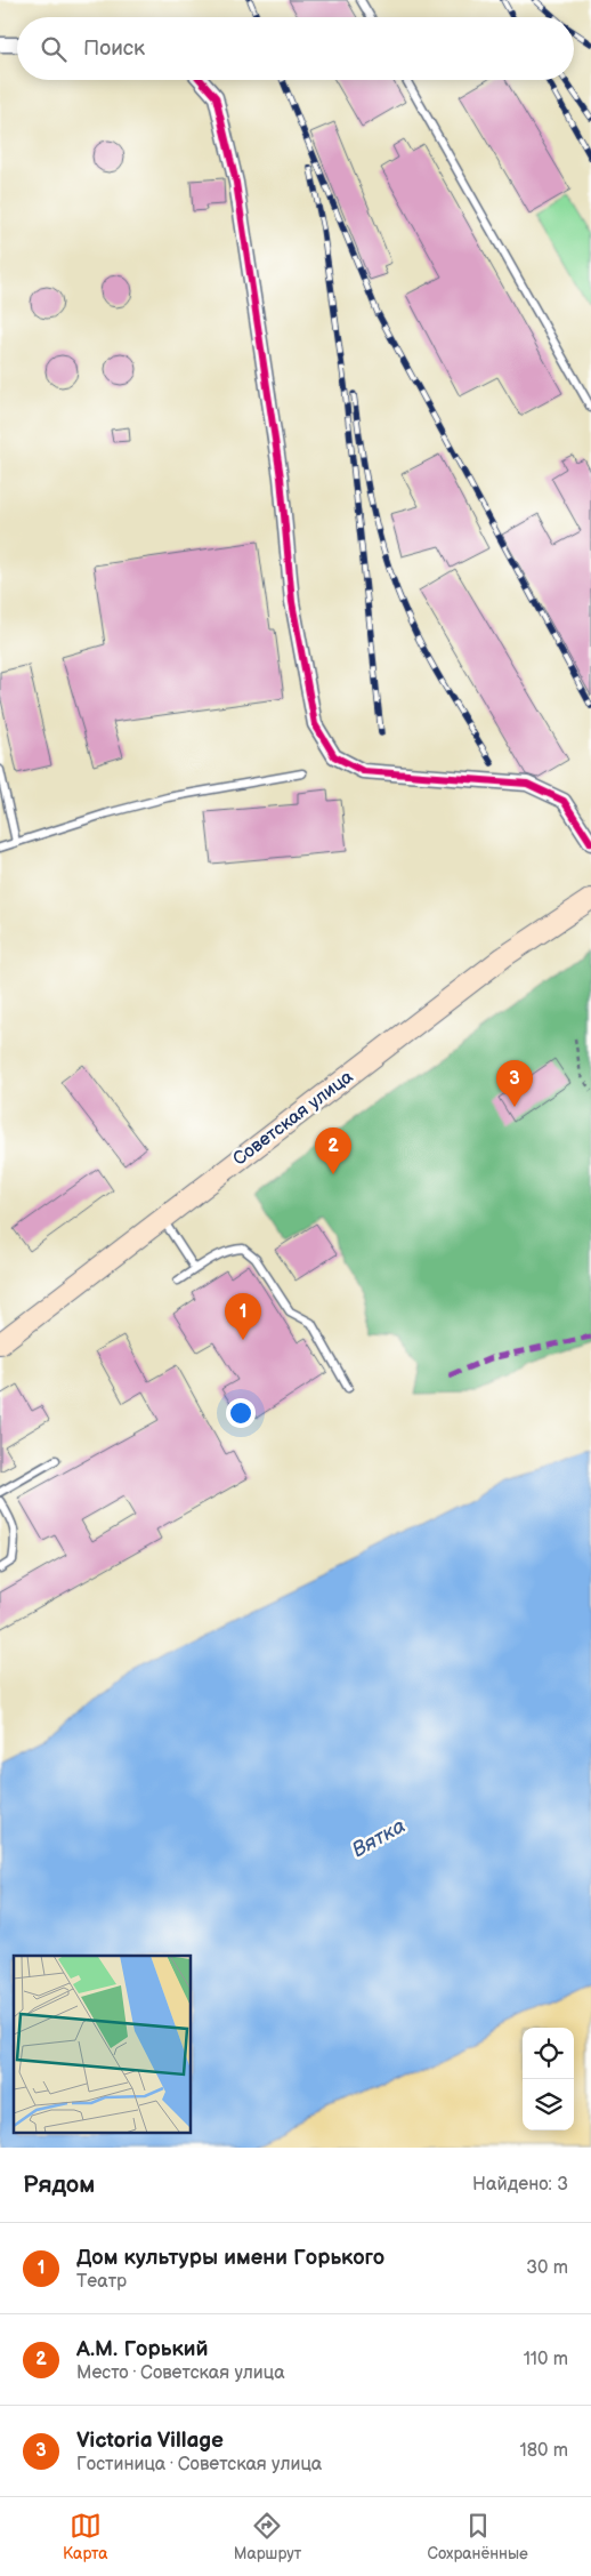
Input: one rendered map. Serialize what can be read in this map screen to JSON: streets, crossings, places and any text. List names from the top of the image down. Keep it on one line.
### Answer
{"streets":{"main road":["Советская улица"]},"water":["Вятка"],"page":{"search":"Поиск","pins":["3","2","1"],"heading":["Рядом","Найдено: 3"],"list":[{"mark":"1","name":"Дом культуры имени Горького","note":"Театр","value":"30 m"},{"mark":"2","name":"А.М. Горький","note":"Место · Советская улица","value":"110 m"},{"mark":"3","name":"Victoria Village","note":"Гостиница · Советская улица","value":"180 m"}],"nav":["Карта","Маршрут","Сохранённые"]}}
